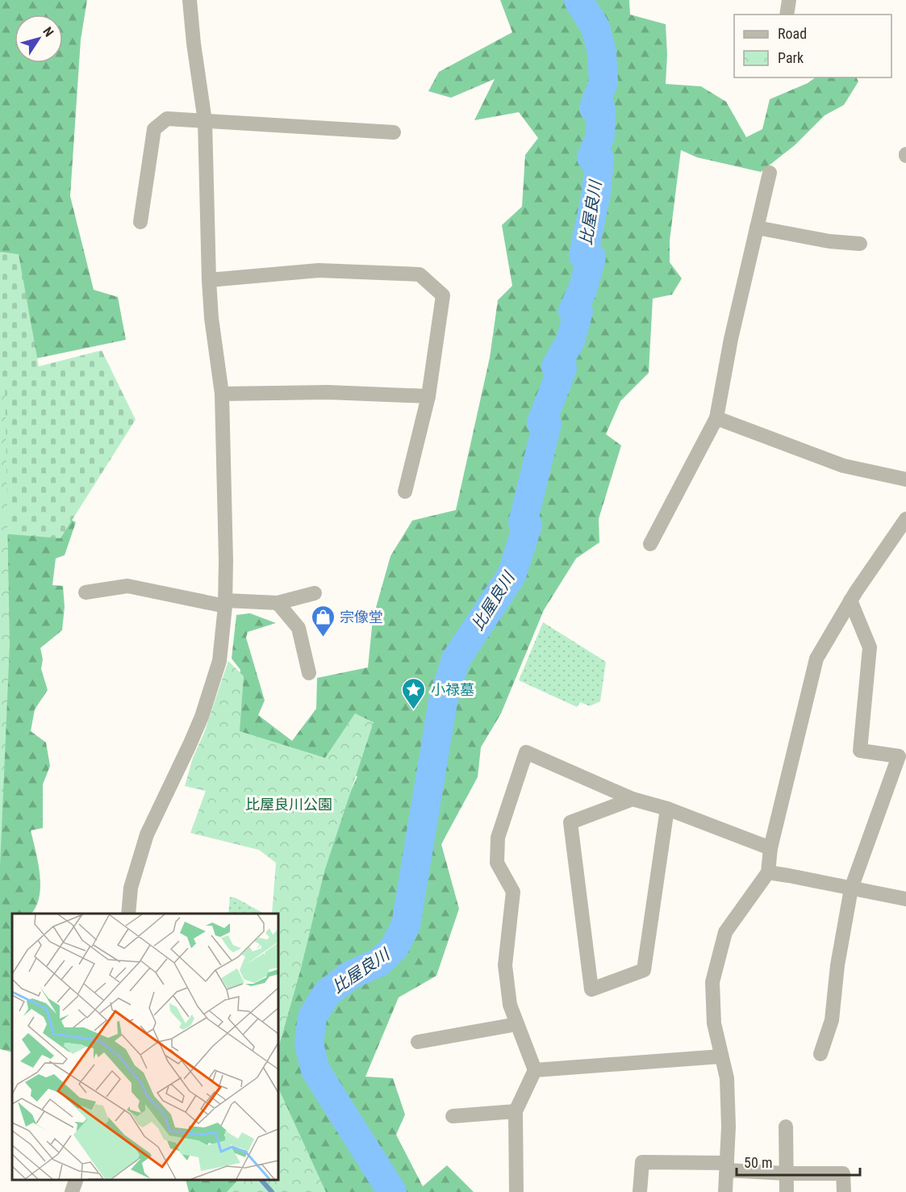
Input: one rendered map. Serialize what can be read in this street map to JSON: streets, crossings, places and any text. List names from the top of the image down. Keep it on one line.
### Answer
{"water":["比屋良川"],"parks":["比屋良川公園"],"places":{"shop":["宗像堂"],"place":["小禄墓"]},"legend":["Road","Park"],"scale_bar":"50 m","north":"top right"}
